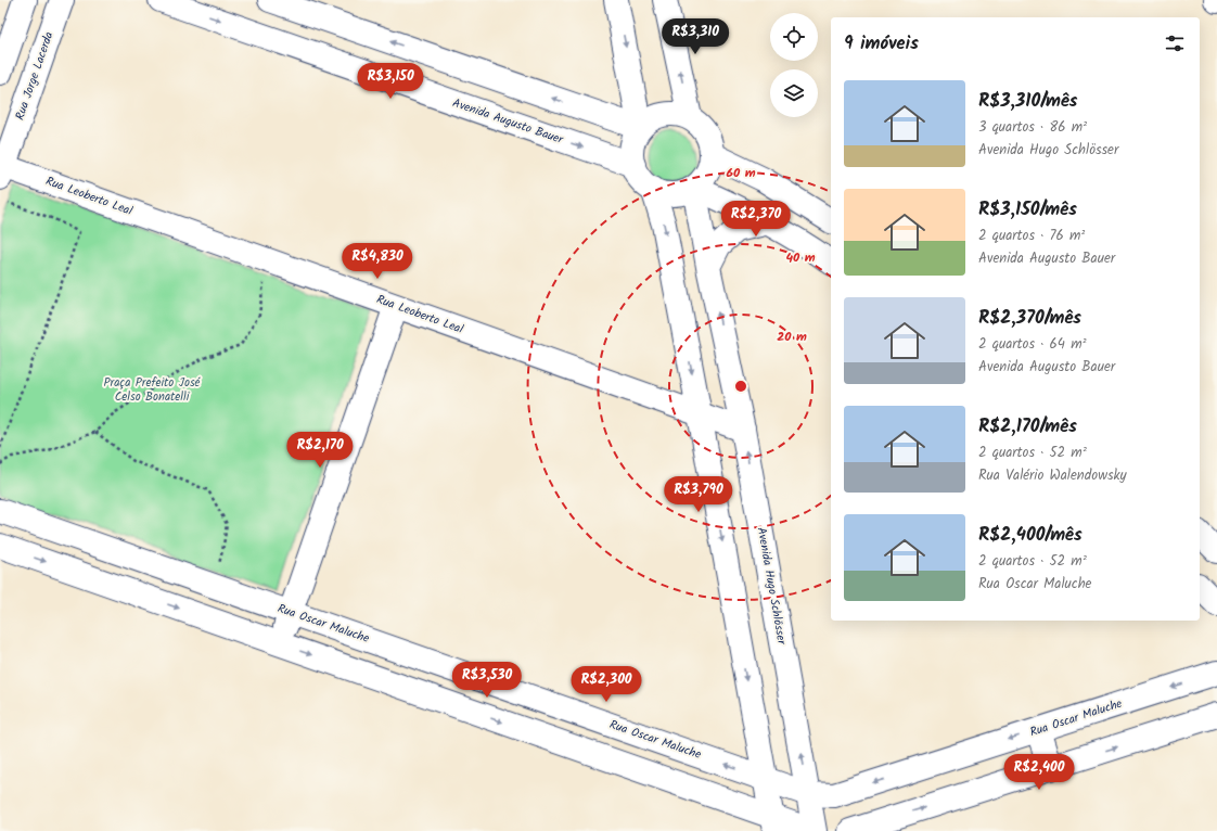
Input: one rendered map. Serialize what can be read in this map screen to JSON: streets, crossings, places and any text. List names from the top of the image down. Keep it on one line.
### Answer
{"streets":{"street":["Rua Jorge Lacerda","Avenida Augusto Bauer","Rua Leoberto Leal","Avenida Hugo Schlösser","Rua Oscar Maluche"]},"crossings":[["Rua Jorge Lacerda","Rua Leoberto Leal"],["Avenida Augusto Bauer","Avenida Hugo Schlösser"],["Rua Leoberto Leal","Avenida Hugo Schlösser"],["Avenida Hugo Schlösser","Rua Oscar Maluche"]],"parks":["Praça Prefeito José Celso Bonatelli"],"page":{"heading":"9 imóveis","price":["R$3,310","R$3,150","R$2,370","R$4,830","R$2,170","R$3,790","R$3,530","R$2,300","R$2,400"],"list":[{"name":"R$3,310/mês","note":"3 quartos · 86 m² · Avenida Hugo Schlösser"},{"name":"R$3,150/mês","note":"2 quartos · 76 m² · Avenida Augusto Bauer"},{"name":"R$2,370/mês","note":"2 quartos · 64 m² · Avenida Augusto Bauer"},{"name":"R$2,170/mês","note":"2 quartos · 52 m² · Rua Valério Walendowsky"},{"name":"R$2,400/mês","note":"2 quartos · 52 m² · Rua Oscar Maluche"}]},"rings":["60 m","40 m","20 m"]}
